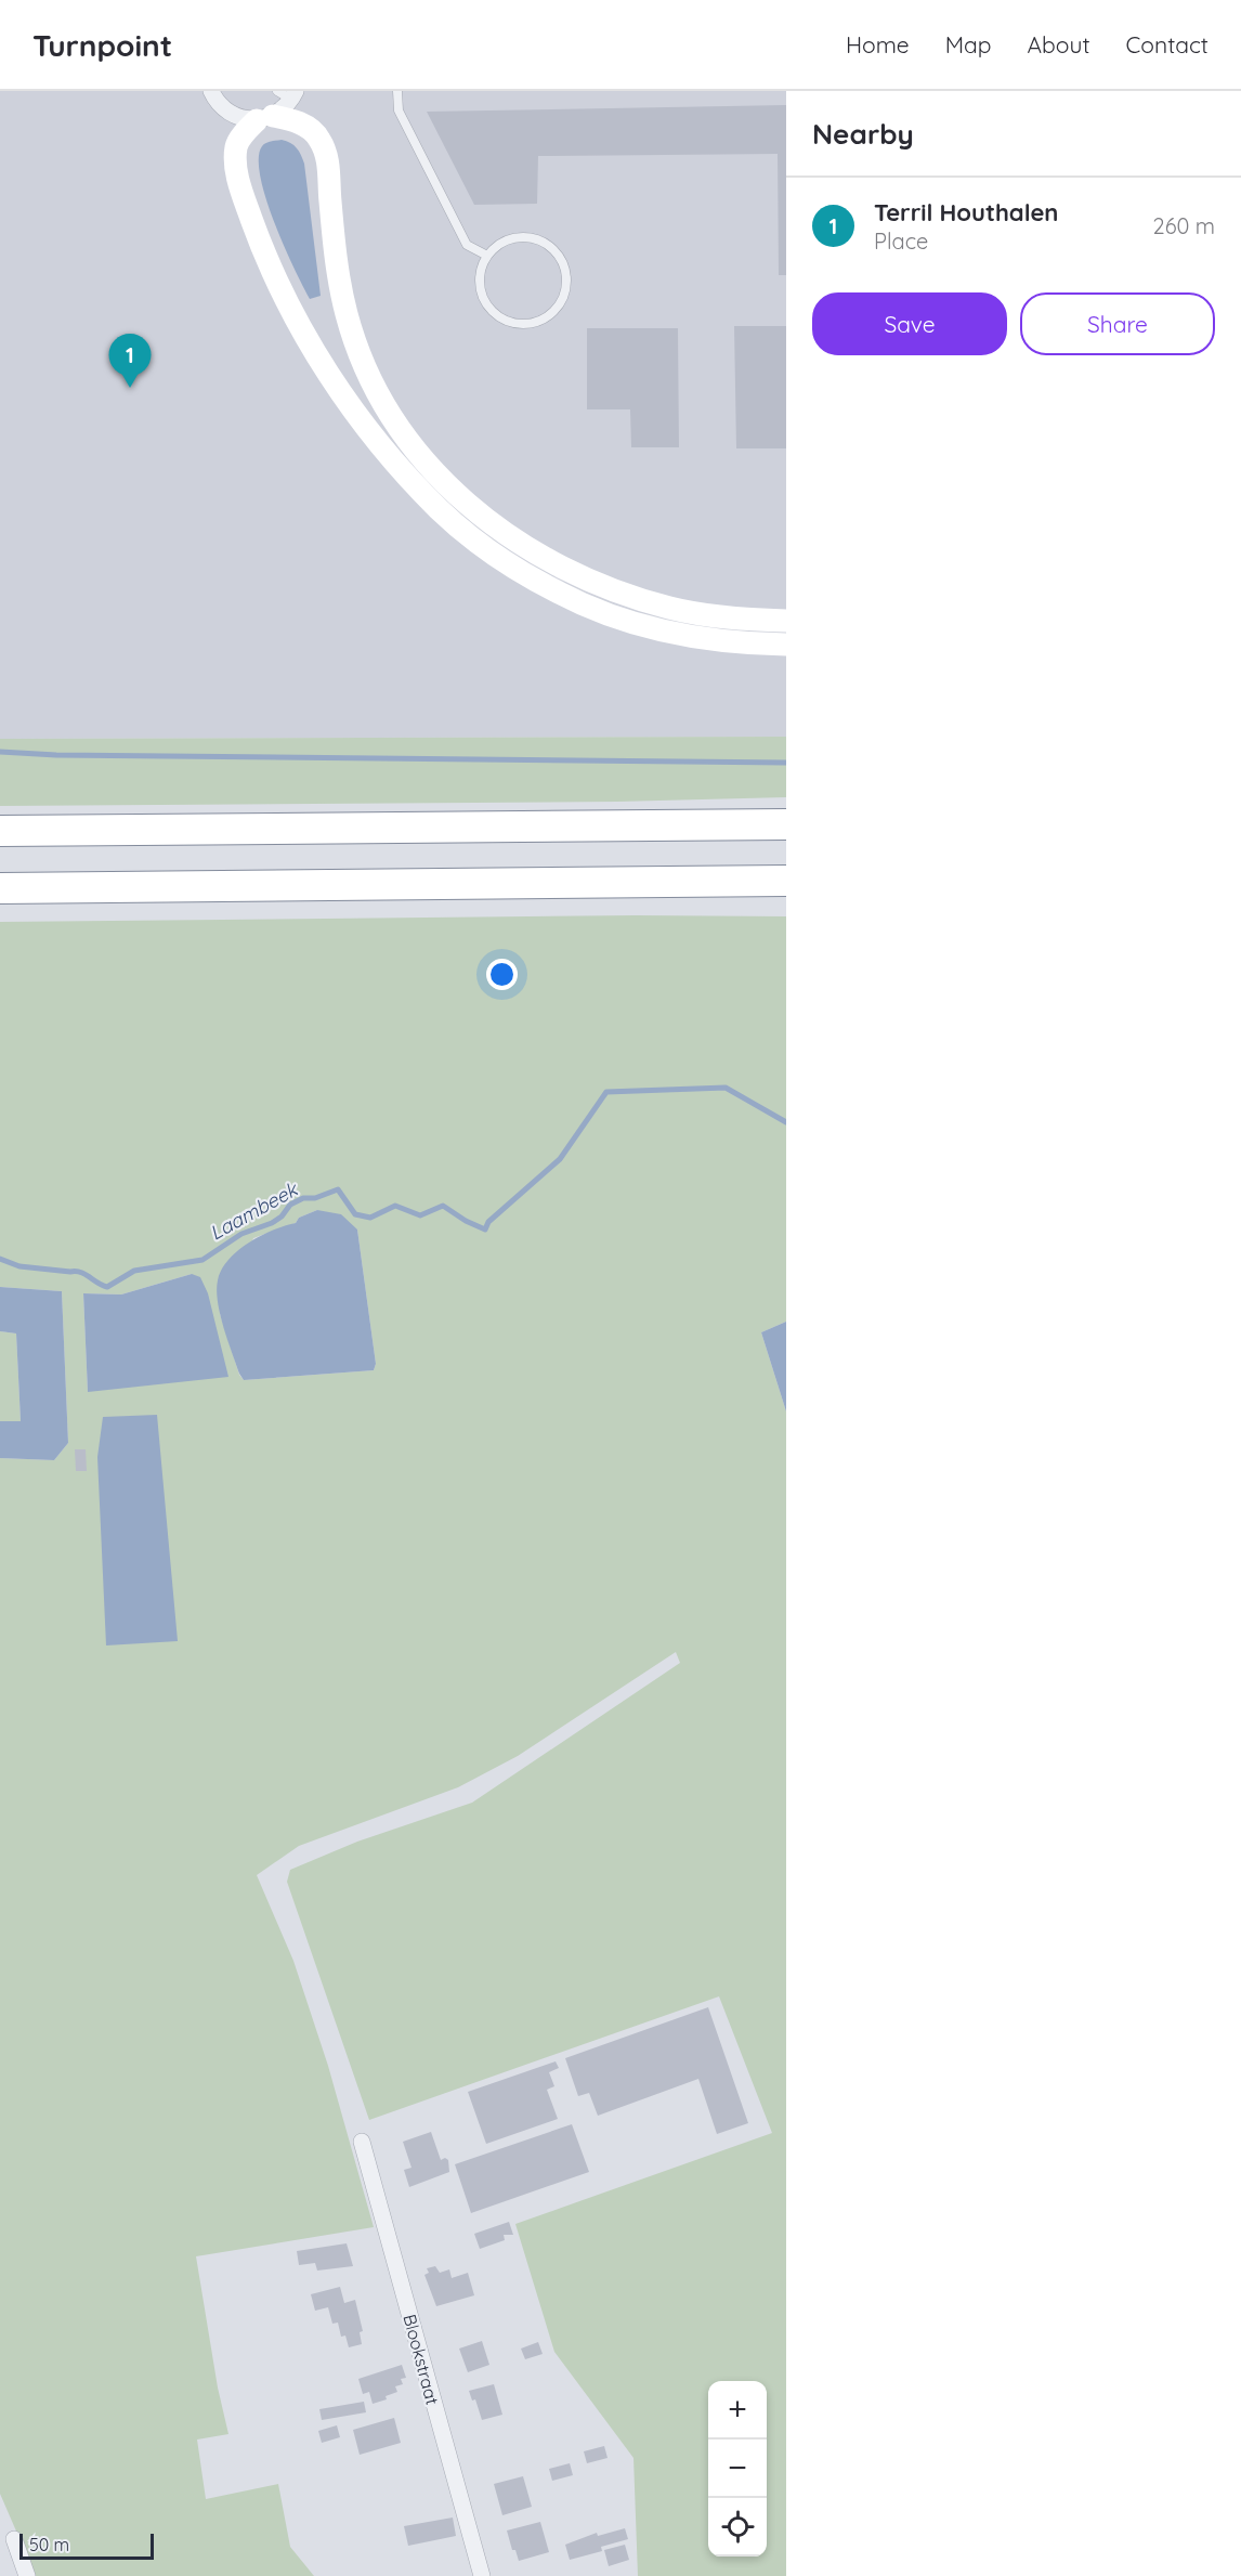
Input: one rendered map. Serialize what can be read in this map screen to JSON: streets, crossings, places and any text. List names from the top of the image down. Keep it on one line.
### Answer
{"streets":{"street":["Blookstraat"]},"water":["Laambeek"],"scale_bar":"50 m","page":{"header":"Turnpoint","nav":["Home","Map","About","Contact"],"heading":"Nearby","list":[{"mark":"1","name":"Terril Houthalen","note":"Place","value":"260 m"}],"buttons":["Save","Share"],"pins":"1","map_buttons":["+","−"],"scale":"50 m"}}
